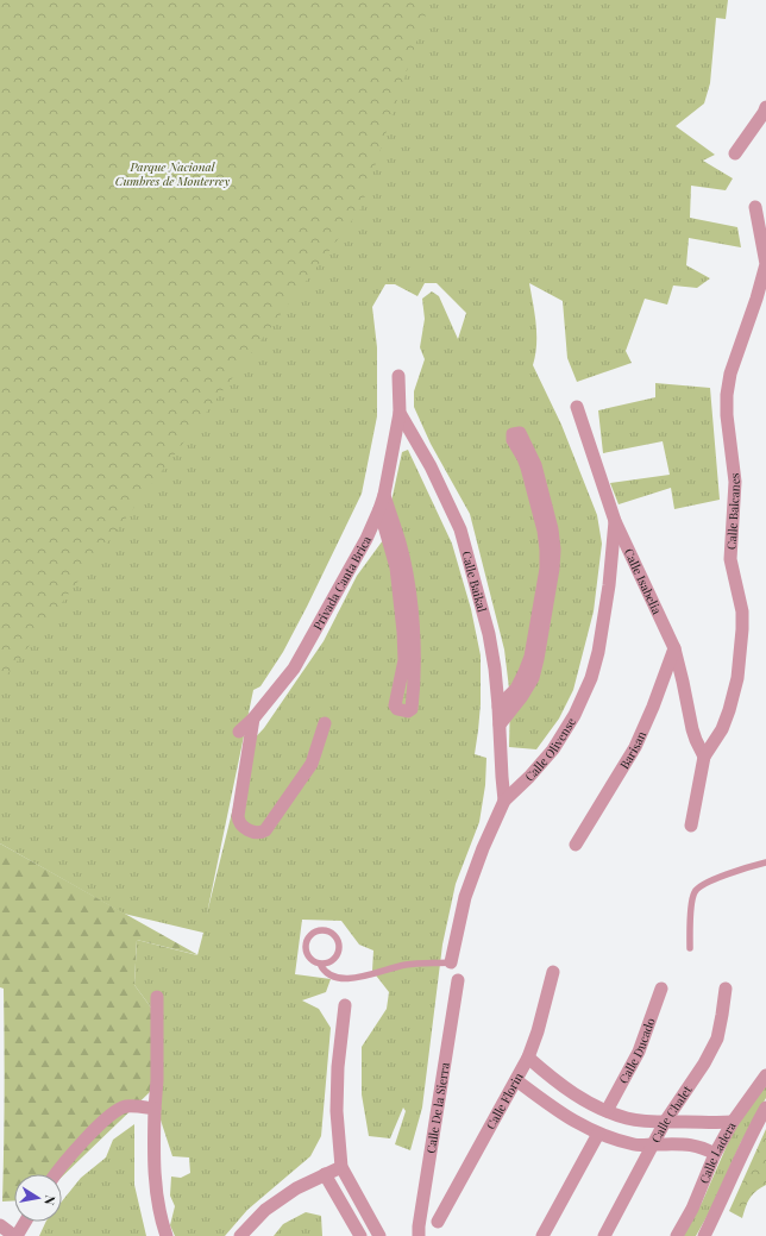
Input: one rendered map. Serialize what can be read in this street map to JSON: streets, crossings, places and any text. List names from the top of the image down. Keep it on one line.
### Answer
{"streets":{"street":["Calle Balcanes","Calle Baikal","Calle Isabelia","Privada Canta Brica","Calle Olivense","Barisan","Calle Ducado","Calle Florin","Calle De la Sierra","Calle Chalet","Calle Ladera"]},"crossings":[["Calle Balcanes","Calle Isabelia"],["Calle Baikal","Privada Canta Brica"],["Calle Baikal","Calle Olivense"],["Calle Isabelia","Calle Olivense"],["Calle Isabelia","Barisan"]],"parks":["Parque Nacional Cumbres de Monterrey"],"north":"right"}
